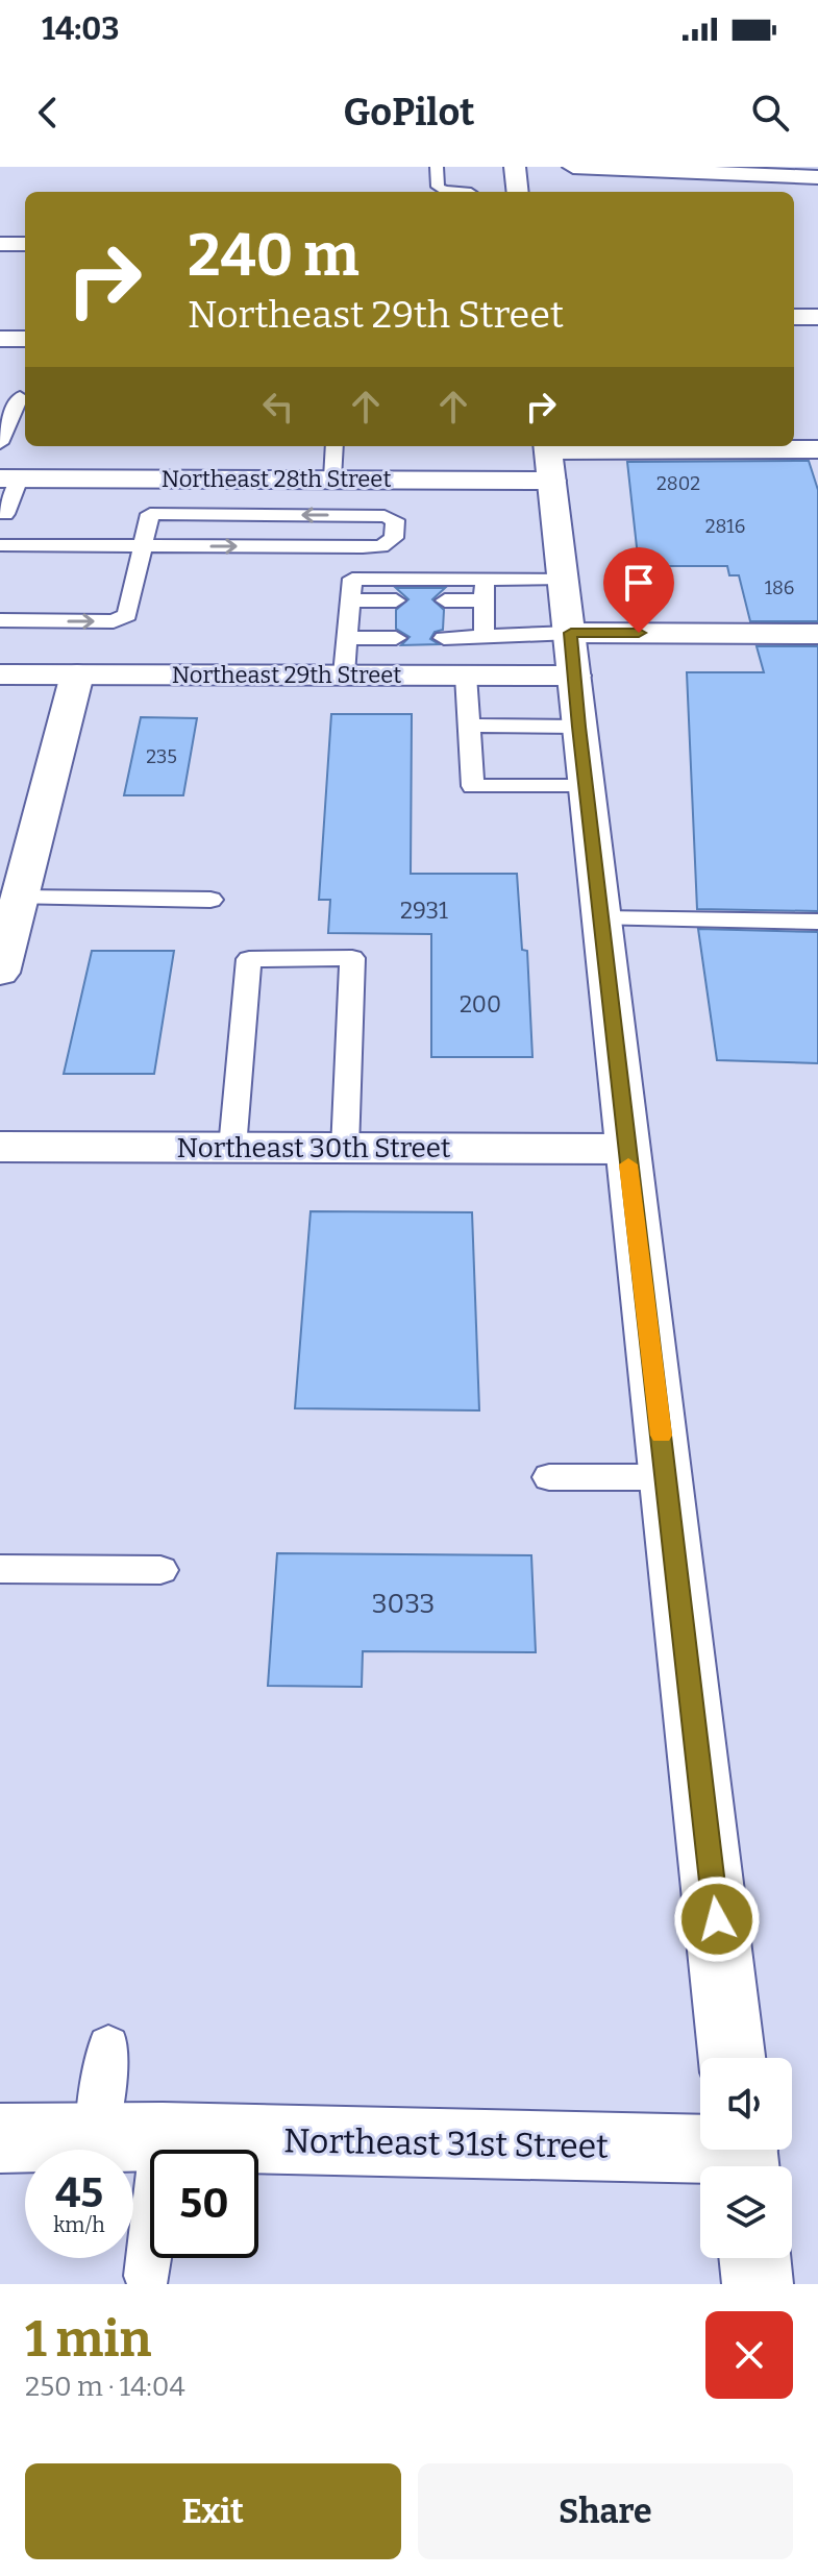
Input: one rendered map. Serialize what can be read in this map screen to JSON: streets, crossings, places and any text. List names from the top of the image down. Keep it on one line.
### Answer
{"streets":{"street":["Northeast 28th Street","Northeast 29th Street","Northeast 30th Street","Northeast 31st Street"]},"house_numbers":["2802","2816","186","235","2931","200","3033"],"page":{"status":"14:03","header":"GoPilot","turn":["240 m","Northeast 29th Street"],"speed":"45 km/h","limit":"50","heading":["1 min","250 m · 14:04"],"buttons":["Exit","Share"]}}
